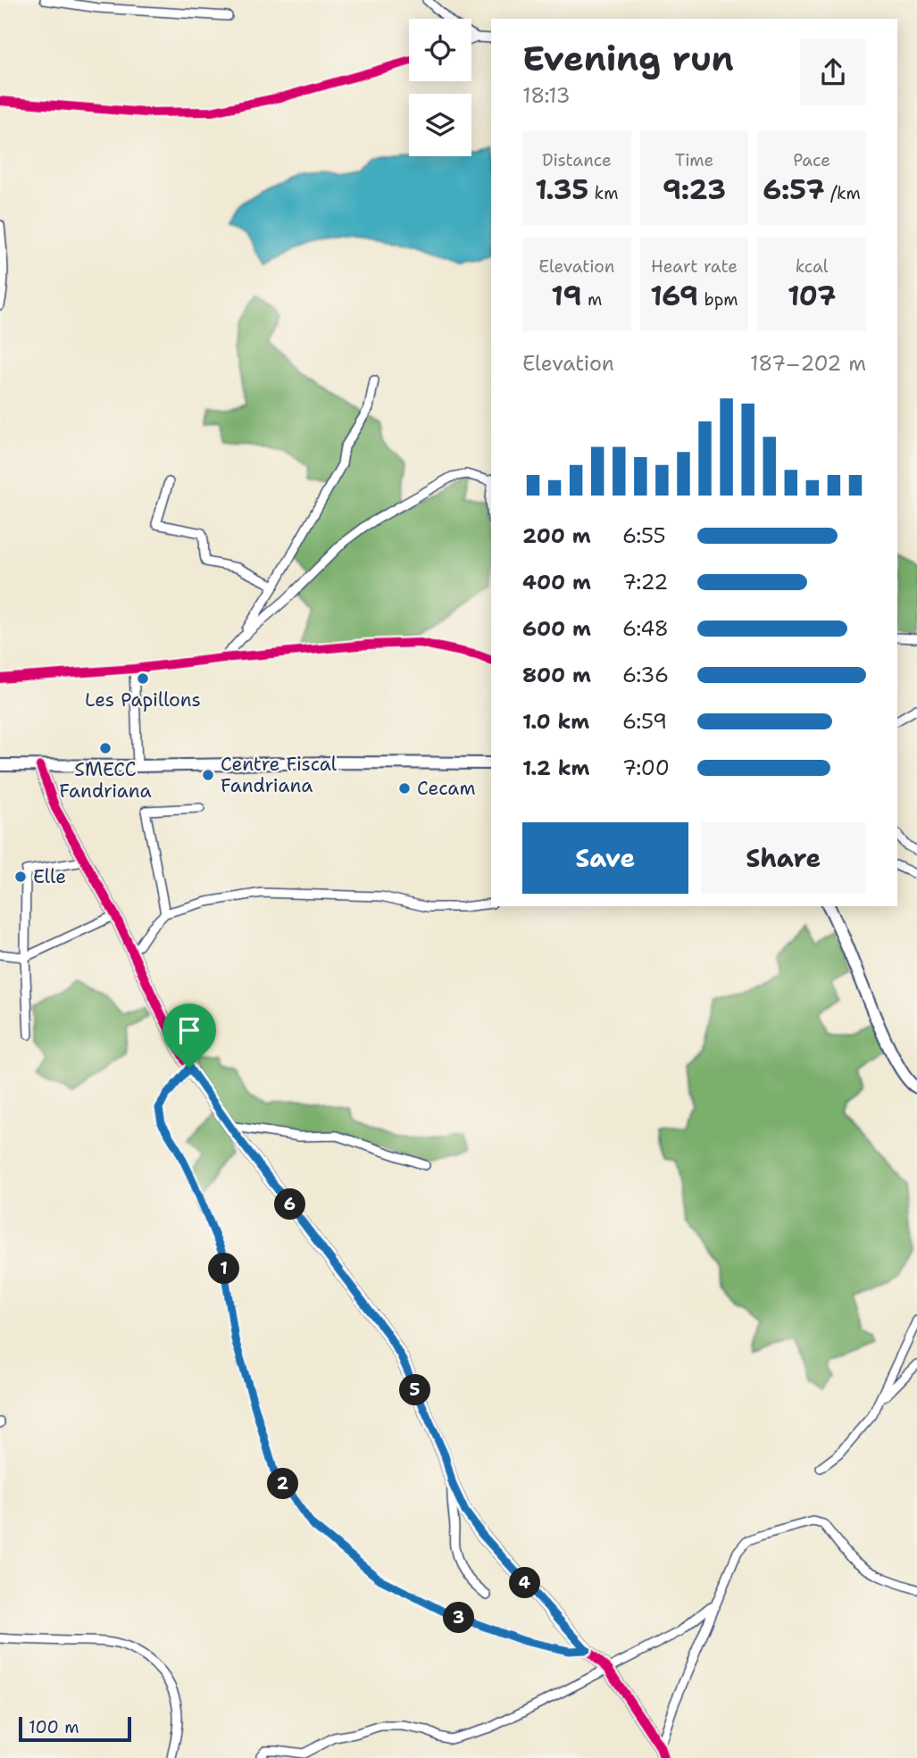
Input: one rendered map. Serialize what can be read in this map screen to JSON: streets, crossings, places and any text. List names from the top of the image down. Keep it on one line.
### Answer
{"places":["Les Papillons","SMECC Fandriana","Centre Fiscal Fandriana","Cecam","Elle"],"scale_bar":"100 m","page":{"heading":["Evening run","18:13"],"stats":[["Distance","1.35 km"],["Time","9:23"],["Pace","6:57 /km"],["Elevation","19 m"],["Heart rate","169 bpm"],["kcal","107"]],"chart":["Elevation","187–202 m"],"list":[{"name":"200 m","note":"6:55"},{"name":"400 m","note":"7:22"},{"name":"600 m","note":"6:48"},{"name":"800 m","note":"6:36"},{"name":"1.0 km","note":"6:59"},{"name":"1.2 km","note":"7:00"}],"buttons":["Save","Share"],"pins":["6","1","5","2","4","3"],"scale":"100 m"}}
